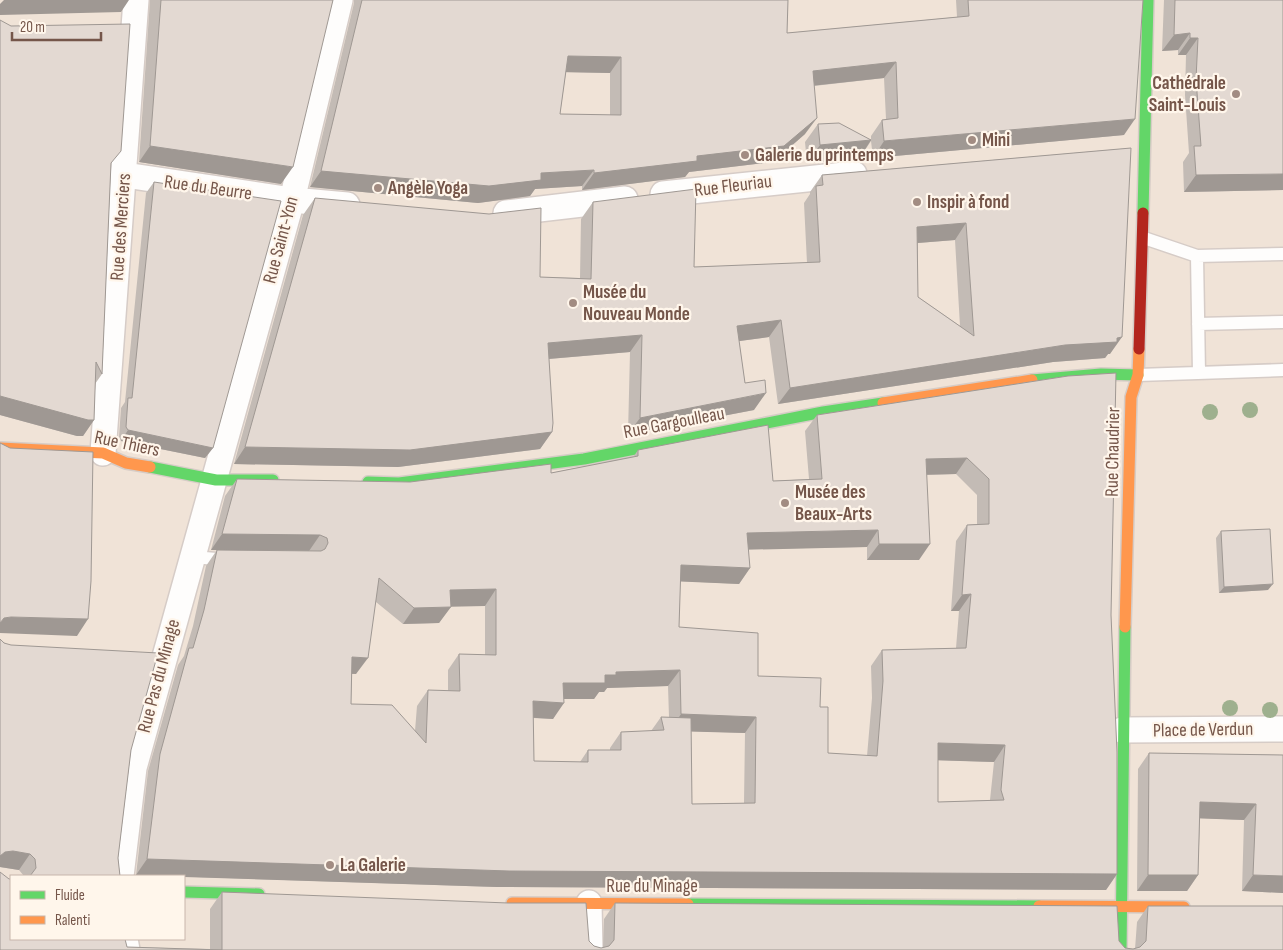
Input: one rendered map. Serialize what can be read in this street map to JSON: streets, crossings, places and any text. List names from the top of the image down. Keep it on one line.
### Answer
{"streets":{"street":["Rue Fleuriau","Rue du Beurre","Rue des Merciers","Rue Saint-Yon","Rue Gargoulleau","Rue Thiers","Rue Chaudrier","Rue Pas du Minage","Place de Verdun","Rue du Minage"]},"crossings":[["Rue du Beurre","Rue des Merciers"],["Rue du Beurre","Rue Saint-Yon"],["Rue des Merciers","Rue Thiers"],["Rue Saint-Yon","Rue Thiers"],["Rue Saint-Yon","Rue Pas du Minage"],["Rue Gargoulleau","Rue Chaudrier"],["Rue Thiers","Rue Pas du Minage"],["Rue Chaudrier","Place de Verdun"],["Rue Chaudrier","Rue du Minage"]],"places":["Cathédrale Saint-Louis","Mini","Galerie du printemps","Angèle Yoga","Inspir à fond","Musée du Nouveau Monde","Musée des Beaux-Arts","La Galerie"],"legend":["Fluide","Ralenti"],"scale_bar":"20 m"}
